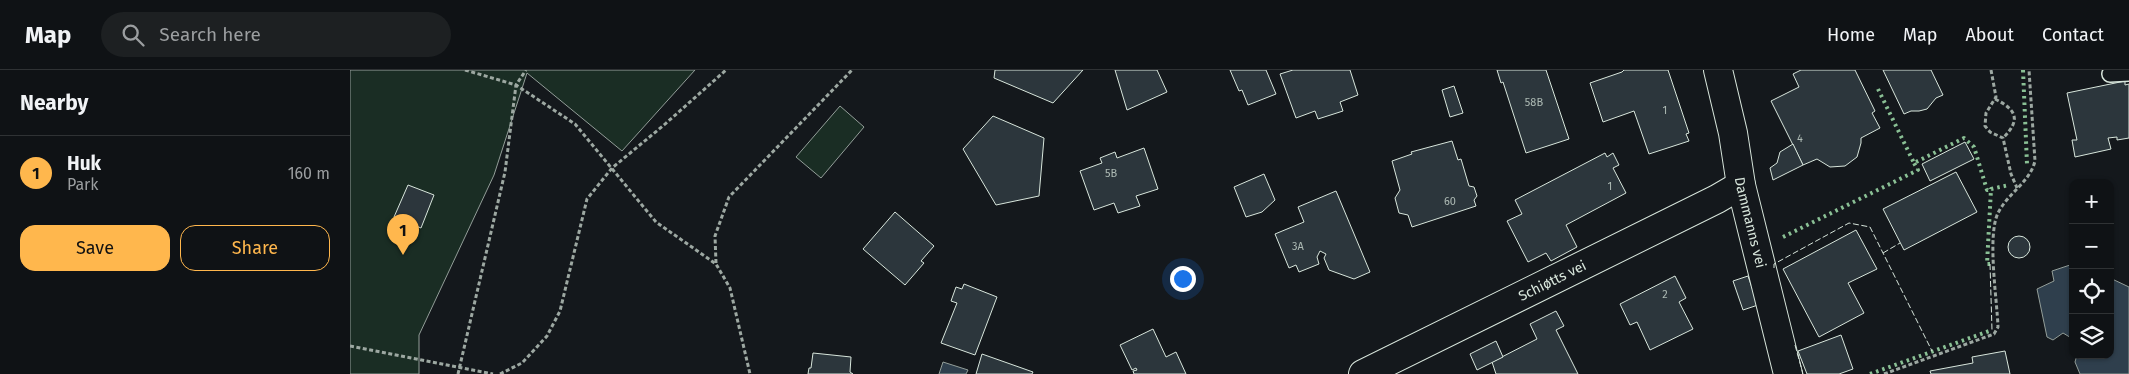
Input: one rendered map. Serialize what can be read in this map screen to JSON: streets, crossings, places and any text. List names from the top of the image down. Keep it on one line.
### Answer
{"streets":{"street":["Dammanns vei","Schiøtts vei"]},"crossings":[["Dammanns vei","Schiøtts vei"]],"house_numbers":["58B","1","4","5B","1","60","3A","2"],"page":{"header":"Map","search":"Search here","nav":["Home","Map","About","Contact"],"heading":"Nearby","list":[{"mark":"1","name":"Huk","note":"Park","value":"160 m"}],"map_buttons":["+","−"],"buttons":["Save","Share"],"pins":"1"}}
